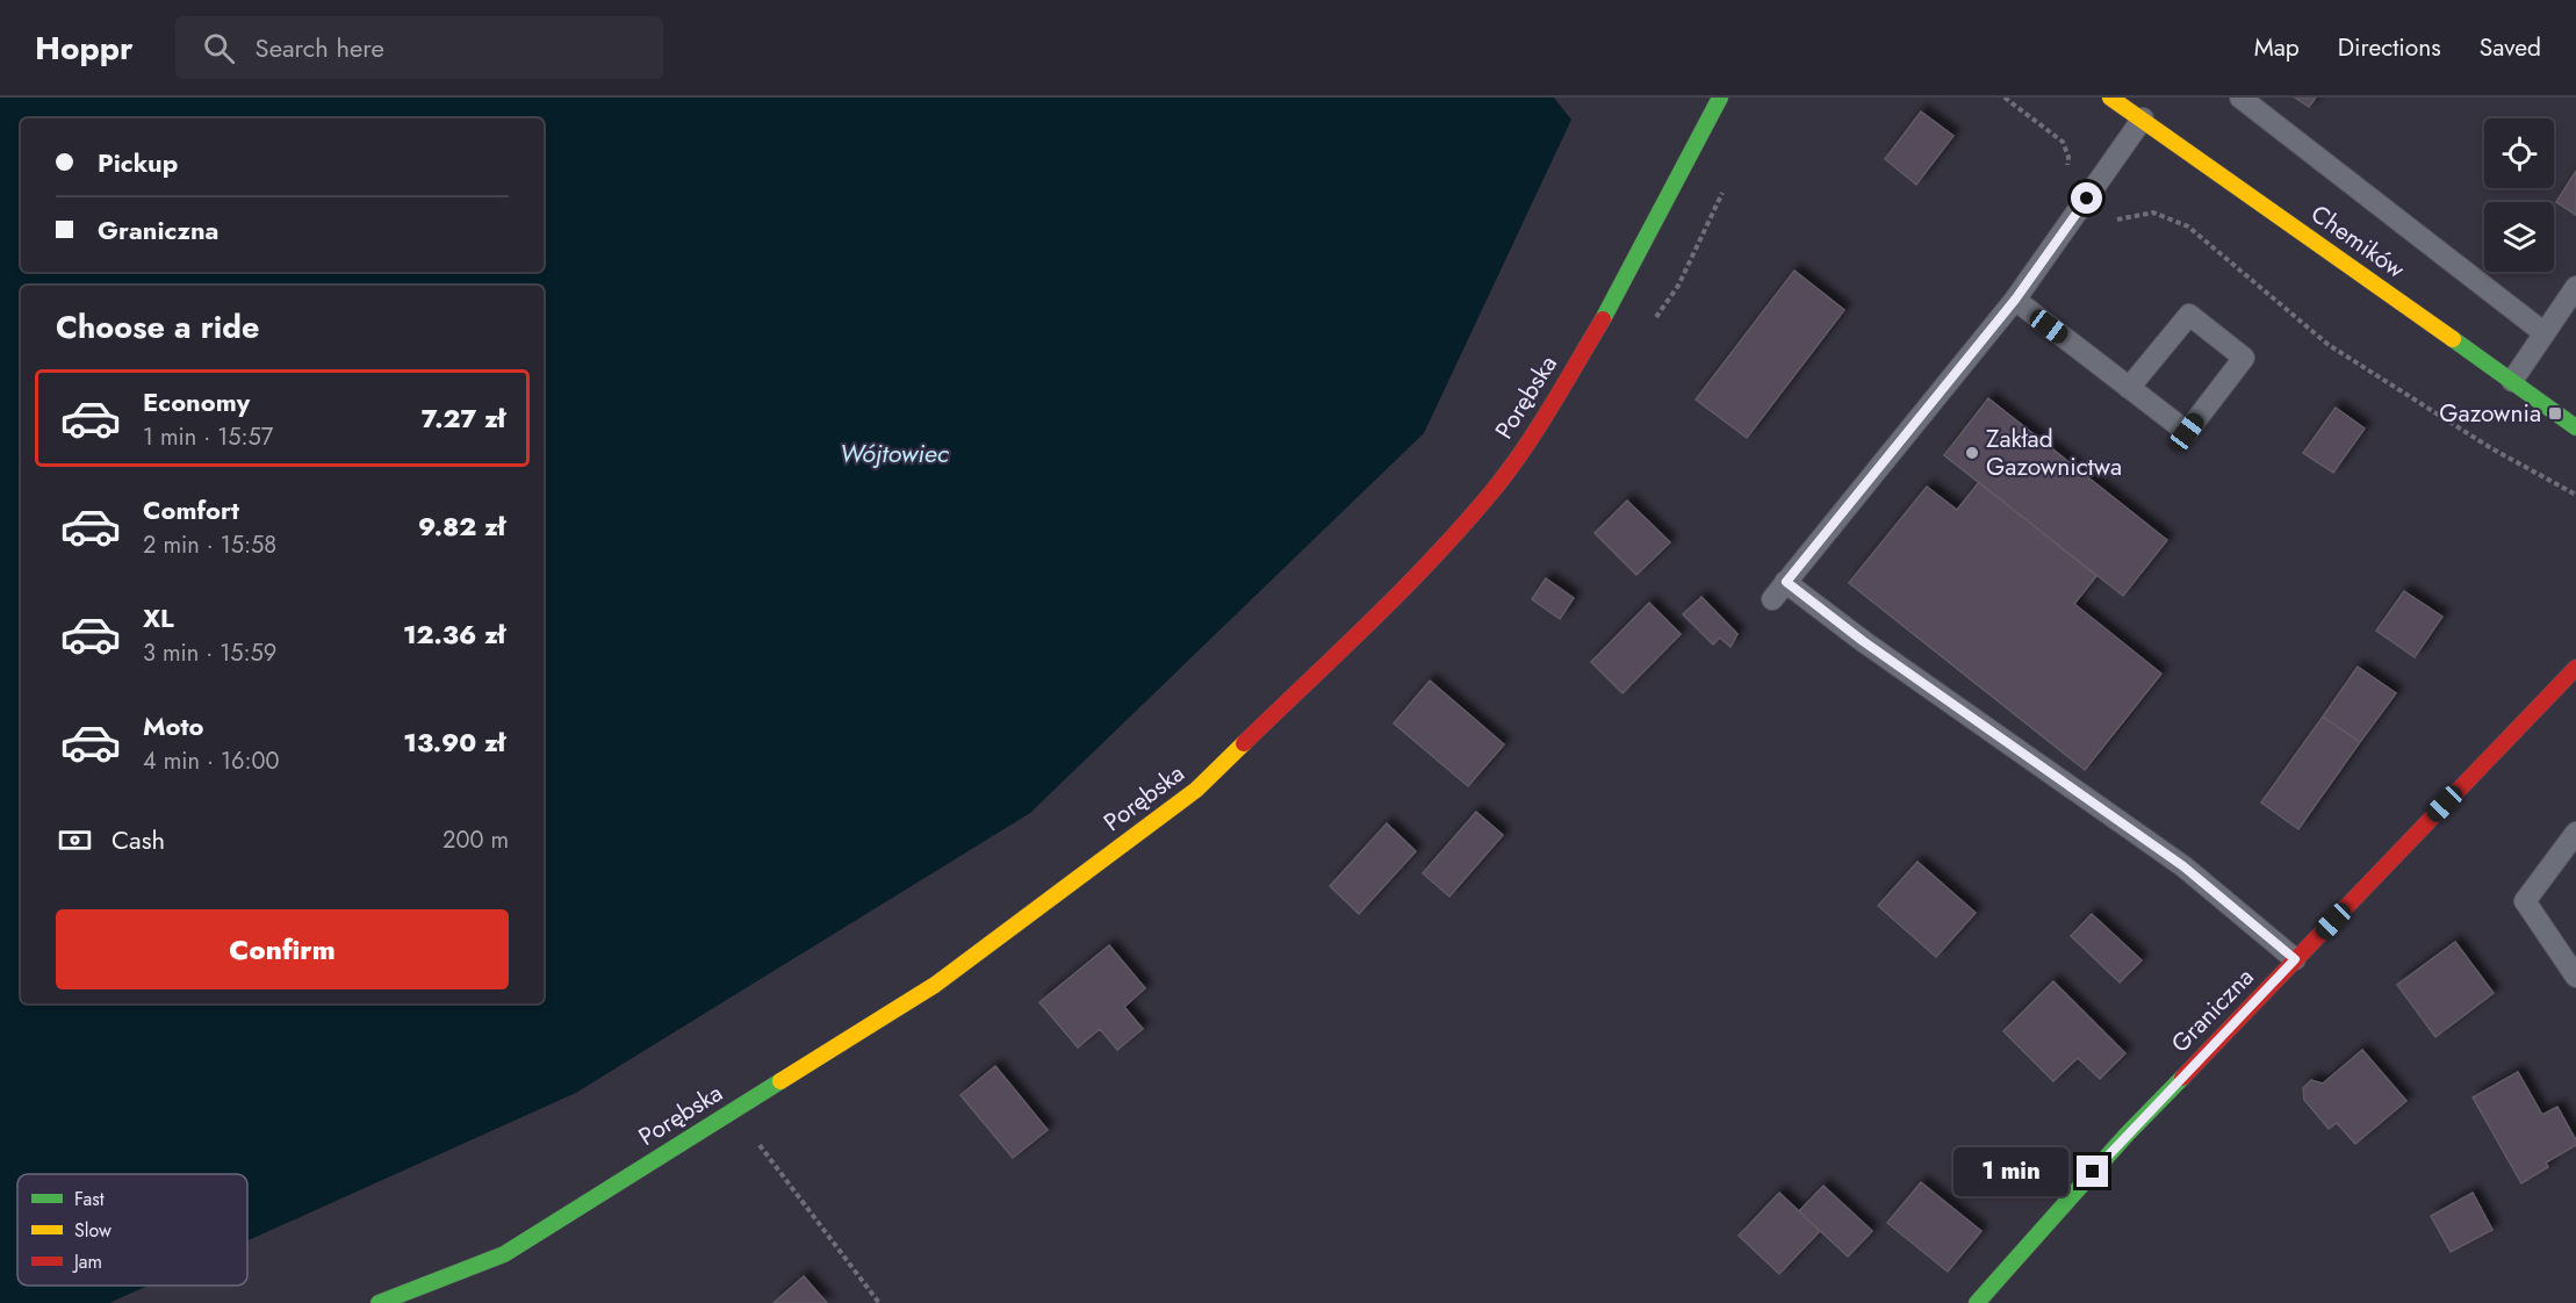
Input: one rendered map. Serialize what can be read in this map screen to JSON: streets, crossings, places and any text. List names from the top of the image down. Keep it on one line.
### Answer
{"streets":{"street":["Chemików","Porębska","Graniczna"]},"water":["Wójtowiec"],"places":{"transit":["Gazownia"],"other":["Zakład Gazownictwa"]},"legend":["Fast","Slow","Jam"],"page":{"header":"Hoppr","search":"Search here","nav":["Map","Directions","Saved"],"banner":["Pickup","Graniczna"],"heading":"Choose a ride","list":[{"name":"Economy","note":"1 min · 15:57","value":"7.27 zł"},{"name":"Comfort","note":"2 min · 15:58","value":"9.82 zł"},{"name":"XL","note":"3 min · 15:59","value":"12.36 zł"},{"name":"Moto","note":"4 min · 16:00","value":"13.90 zł"}],"pay":["Cash","200 m"],"buttons":"Confirm","bubble":"1 min"}}
